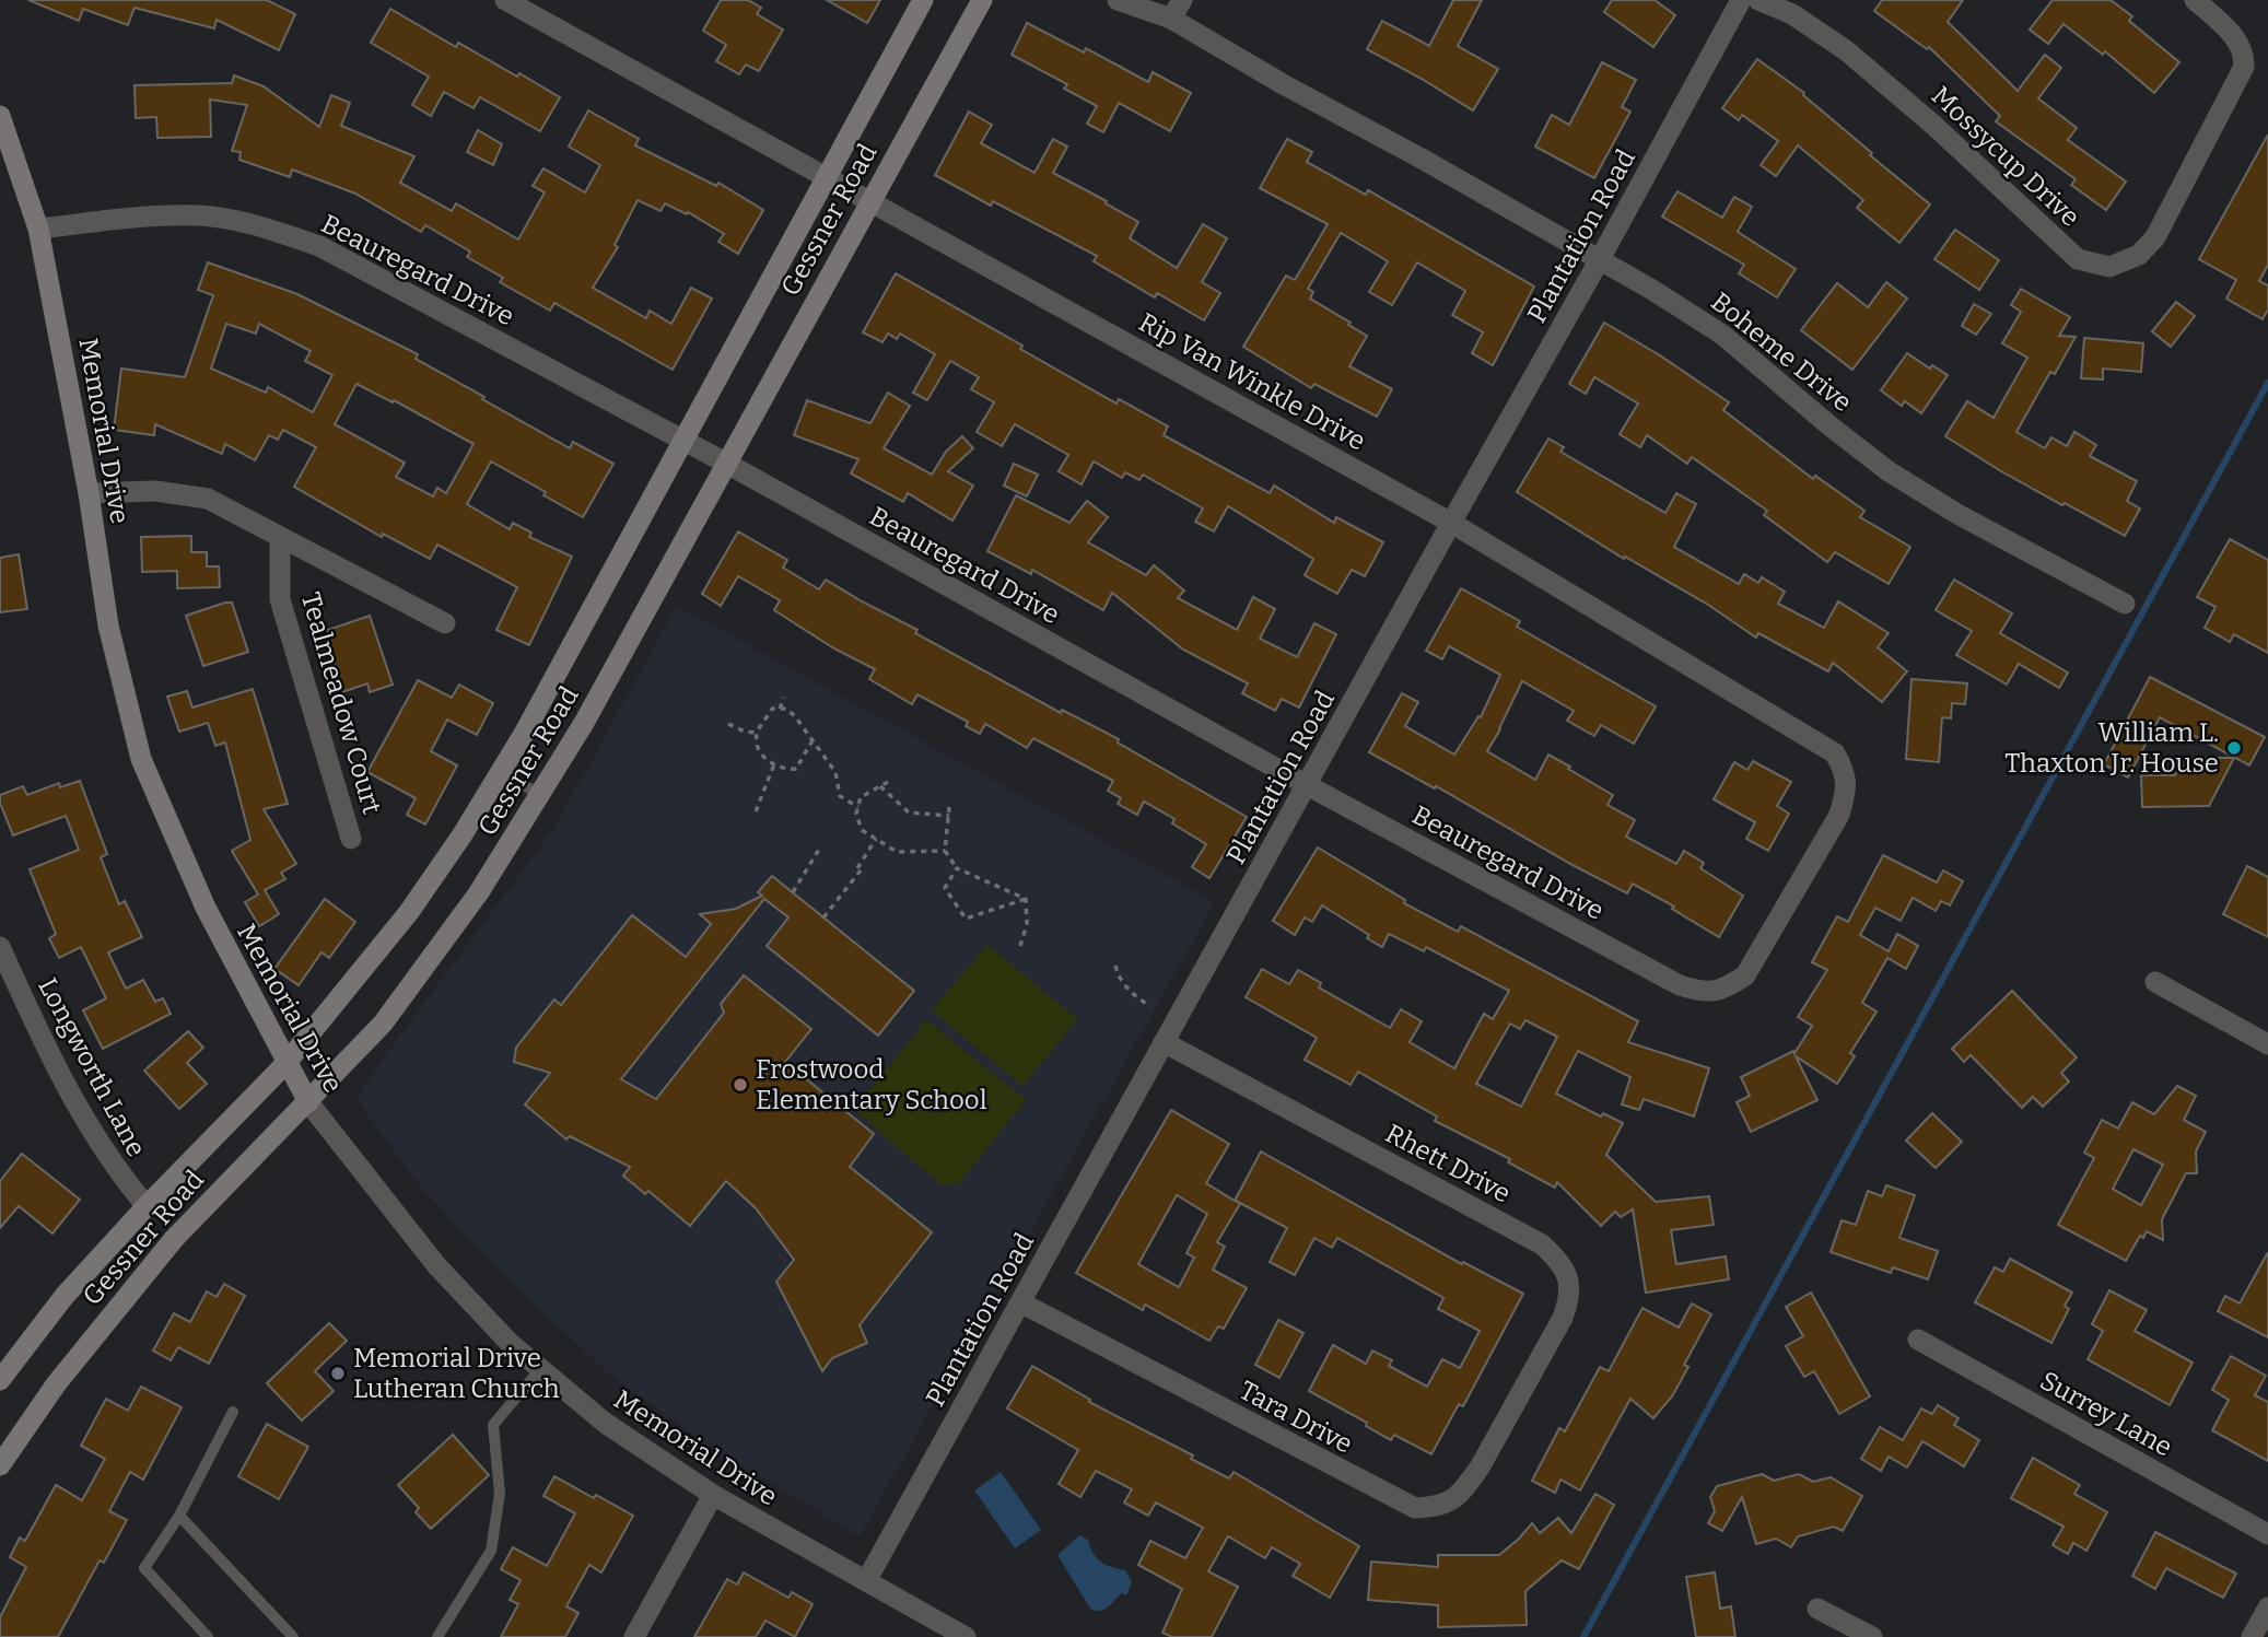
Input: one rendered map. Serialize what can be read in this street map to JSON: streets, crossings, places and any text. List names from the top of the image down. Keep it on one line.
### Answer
{"streets":{"main road":["Gessner Road","Memorial Drive"],"street":["Mossycup Drive","Plantation Road","Beauregard Drive","Boheme Drive","Rip Van Winkle Drive","Tealmeadow Court","Longworth Lane","Rhett Drive","Surrey Lane","Tara Drive"]},"crossings":[["Gessner Road","Beauregard Drive"],["Gessner Road","Rip Van Winkle Drive"],["Gessner Road","Memorial Drive"],["Gessner Road","Longworth Lane"],["Plantation Road","Beauregard Drive"],["Plantation Road","Boheme Drive"],["Plantation Road","Rip Van Winkle Drive"],["Plantation Road","Memorial Drive"],["Plantation Road","Rhett Drive"],["Plantation Road","Tara Drive"],["Beauregard Drive","Rip Van Winkle Drive"],["Beauregard Drive","Memorial Drive"],["Rhett Drive","Tara Drive"]],"places":["William L. Thaxton Jr. House","Frostwood Elementary School","Memorial Drive Lutheran Church"]}
